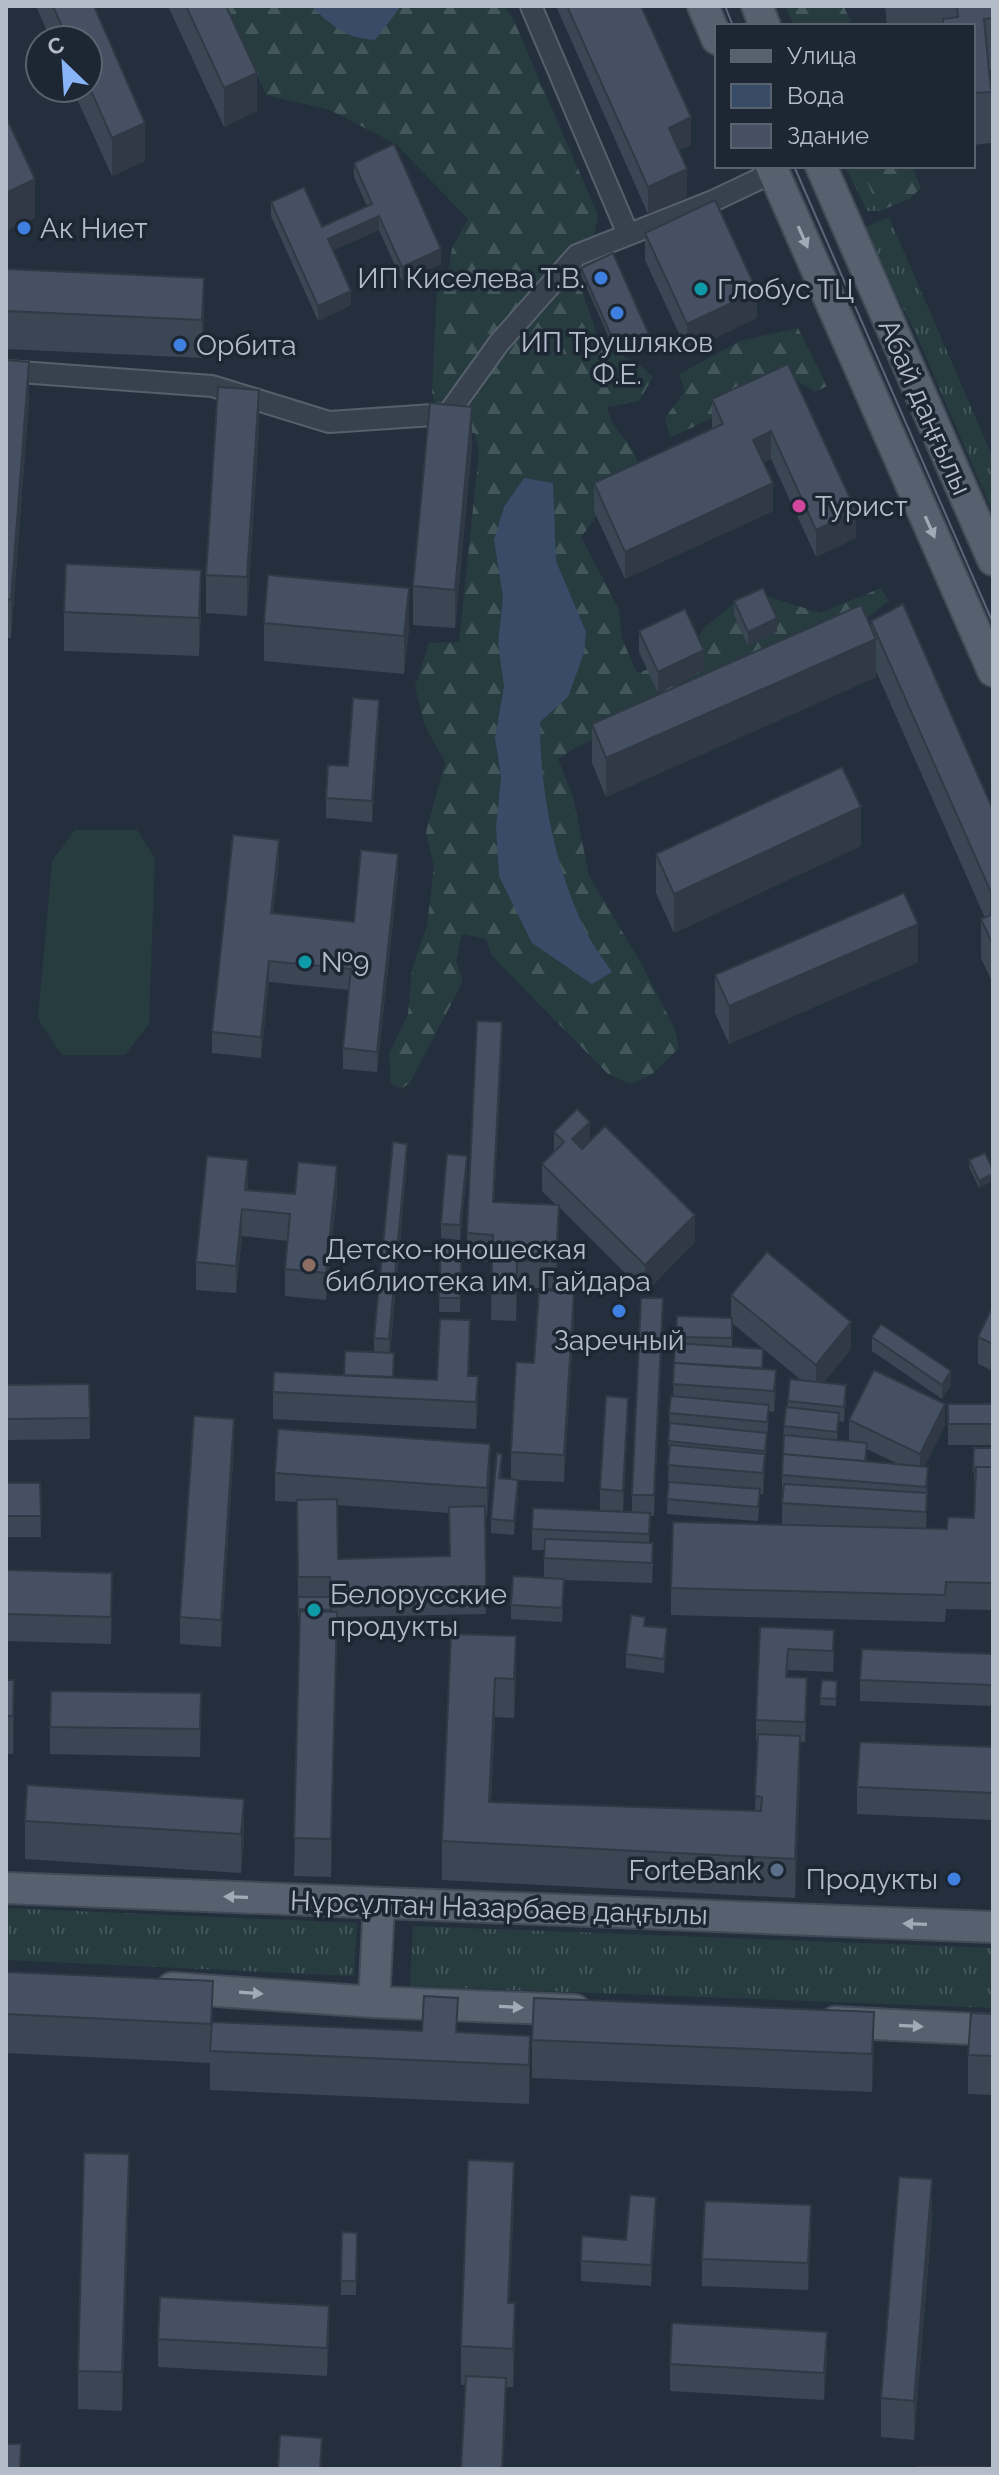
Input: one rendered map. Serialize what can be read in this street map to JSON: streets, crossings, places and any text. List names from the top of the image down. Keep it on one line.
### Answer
{"streets":{"main road":["Абай даңғылы","Нұрсұлтан Назарбаев даңғылы"]},"places":["Ак Ниет","ИП Киселева Т.В.","Глобус ТЦ","ИП Трушляков Ф.Е.","Орбита","Турист","№9","Детско-юношеская библиотека им. Гайдара","Заречный","Белорусские продукты","ForteBank","Продукты"],"legend":["Улица","Вода","Здание"],"north":"top left"}
